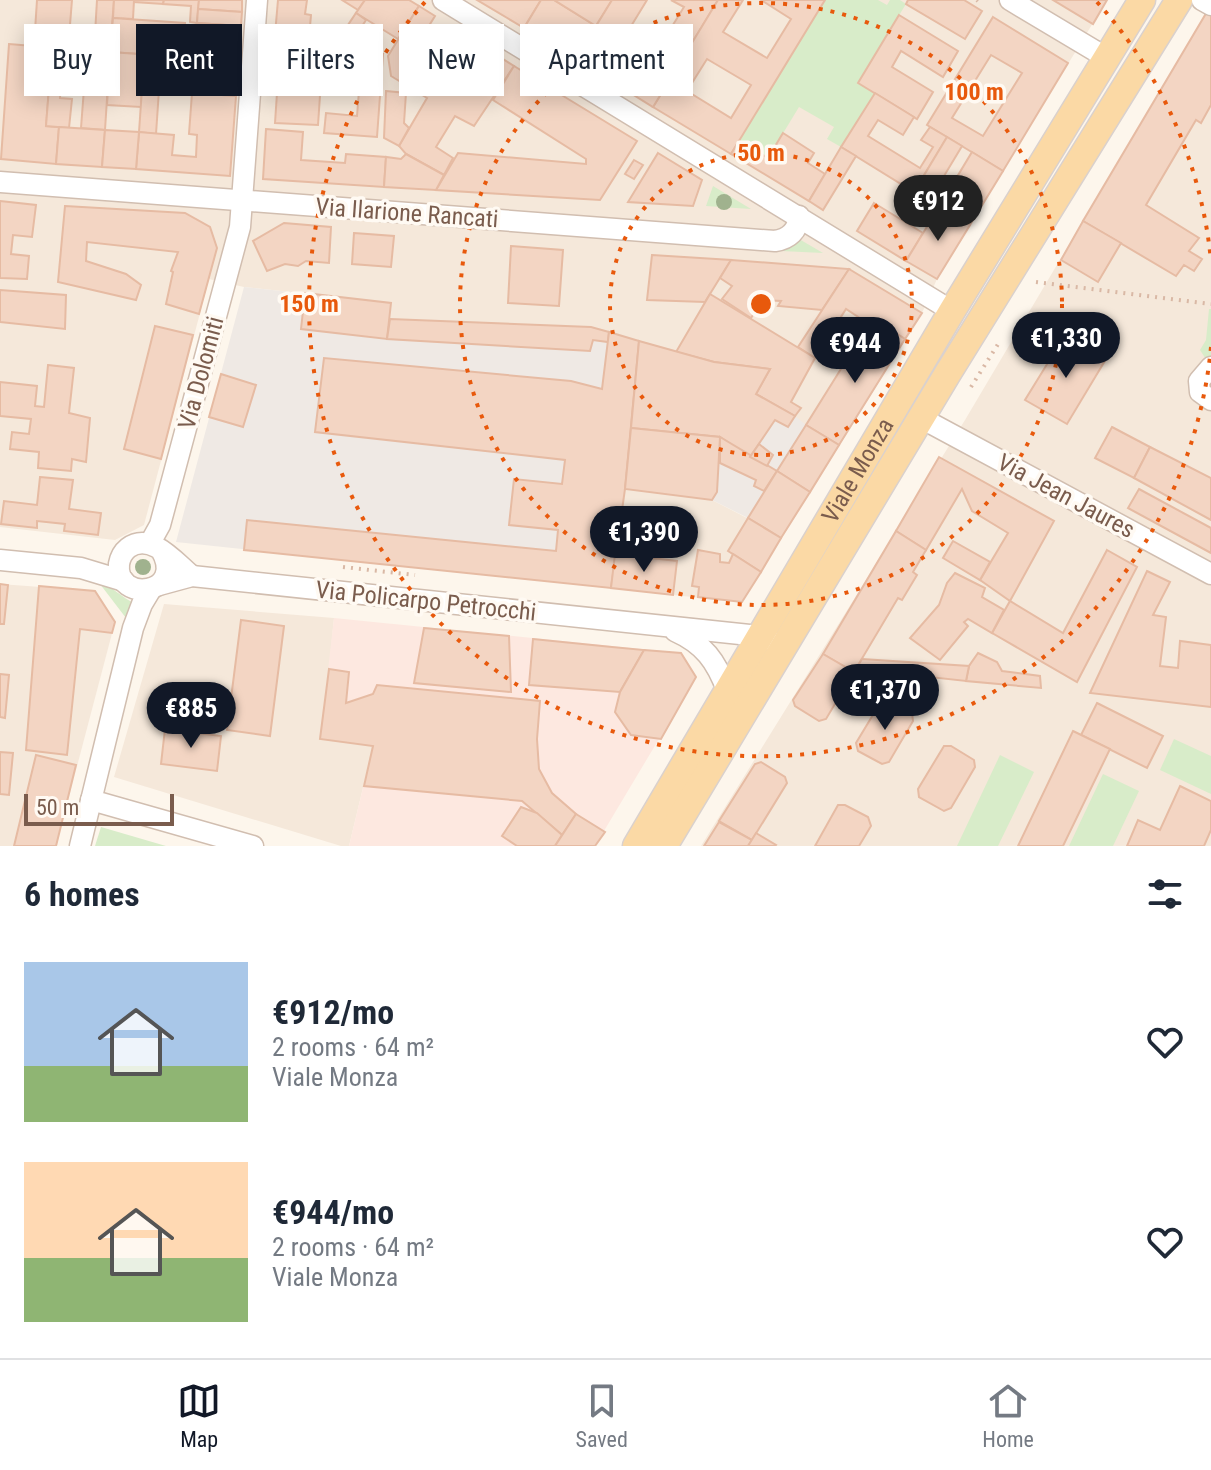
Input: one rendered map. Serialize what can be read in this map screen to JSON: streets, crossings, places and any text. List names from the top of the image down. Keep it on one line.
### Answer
{"streets":{"main road":["Viale Monza"],"street":["Via Ilarione Rancati","Via Dolomiti","Via Jean Jaures","Via Policarpo Petrocchi"]},"crossings":[["Via Ilarione Rancati","Via Dolomiti"],["Via Dolomiti","Via Policarpo Petrocchi"],["Viale Monza","Via Jean Jaures"],["Viale Monza","Via Policarpo Petrocchi"]],"scale_bar":"50 m","page":{"chip":["Buy","Rent","Filters","New","Apartment"],"price":["€912","€1,330","€944","€1,390","€1,370","€885"],"scale":"50 m","heading":"6 homes","list":[{"name":"€912/mo","note":"2 rooms · 64 m² · Viale Monza"},{"name":"€944/mo","note":"2 rooms · 64 m² · Viale Monza"}],"tabs":["Map","Saved","Home"]},"rings":["100 m","50 m","150 m"]}
